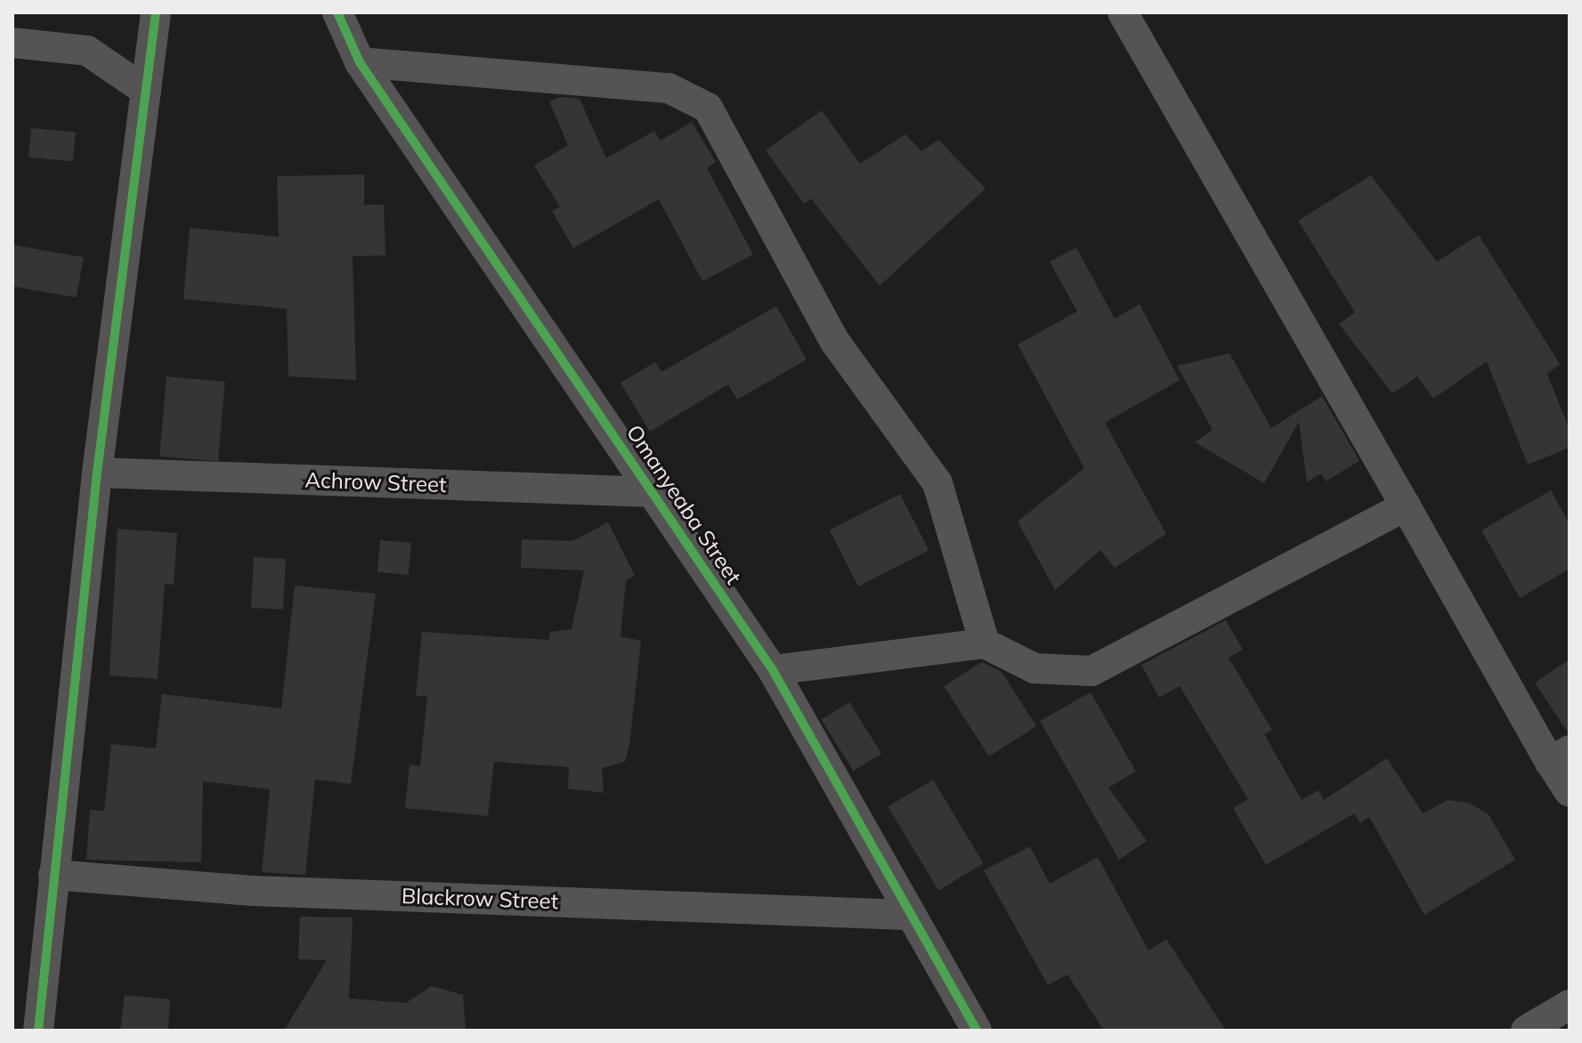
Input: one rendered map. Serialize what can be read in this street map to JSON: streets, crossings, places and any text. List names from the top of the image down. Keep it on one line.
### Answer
{"streets":{"street":["Achrow Street","Omanyeaba Street","Blackrow Street"]},"crossings":[["Achrow Street","Omanyeaba Street"],["Omanyeaba Street","Blackrow Street"]]}
